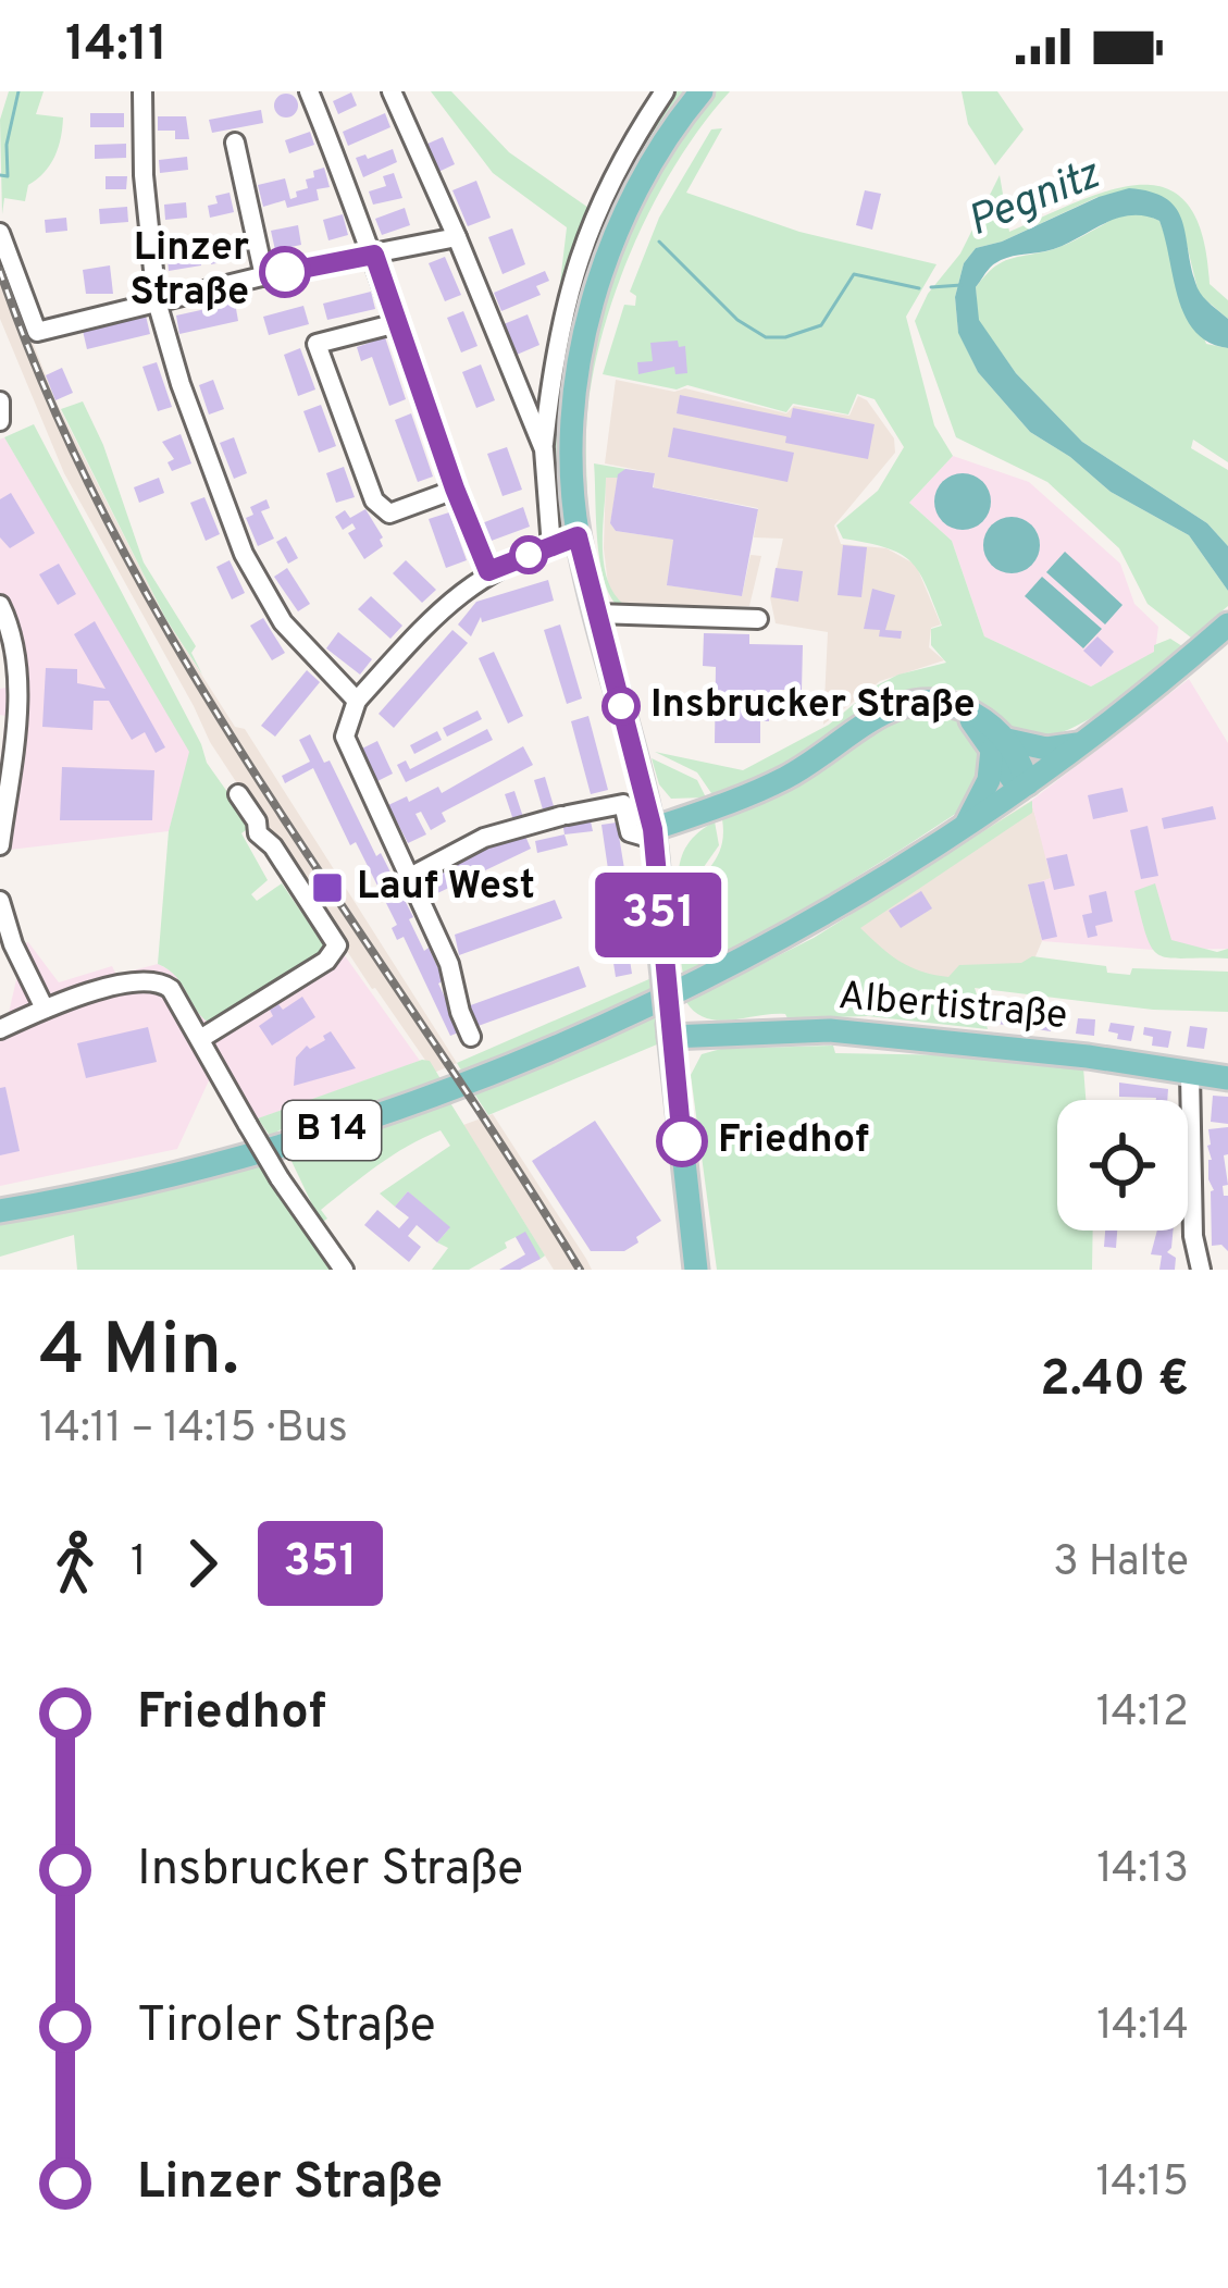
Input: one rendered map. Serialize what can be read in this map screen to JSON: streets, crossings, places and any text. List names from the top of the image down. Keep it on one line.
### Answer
{"streets":{"main road":["Albertistraße","B 14"]},"water":["Pegnitz"],"places":{"other":["Linzer Straße","Insbrucker Straße","Friedhof"],"transit":["Lauf West"]},"lines":["bus line 351"],"page":{"status":"14:11","on_map":"351","heading":["4 Min.","14:11 – 14:15 · Bus","2.40 €"],"legs":["1","351","3 Halte"],"list":[{"name":"Friedhof","value":"14:12"},{"name":"Insbrucker Straße","value":"14:13"},{"name":"Tiroler Straße","value":"14:14"},{"name":"Linzer Straße","value":"14:15"}]}}
